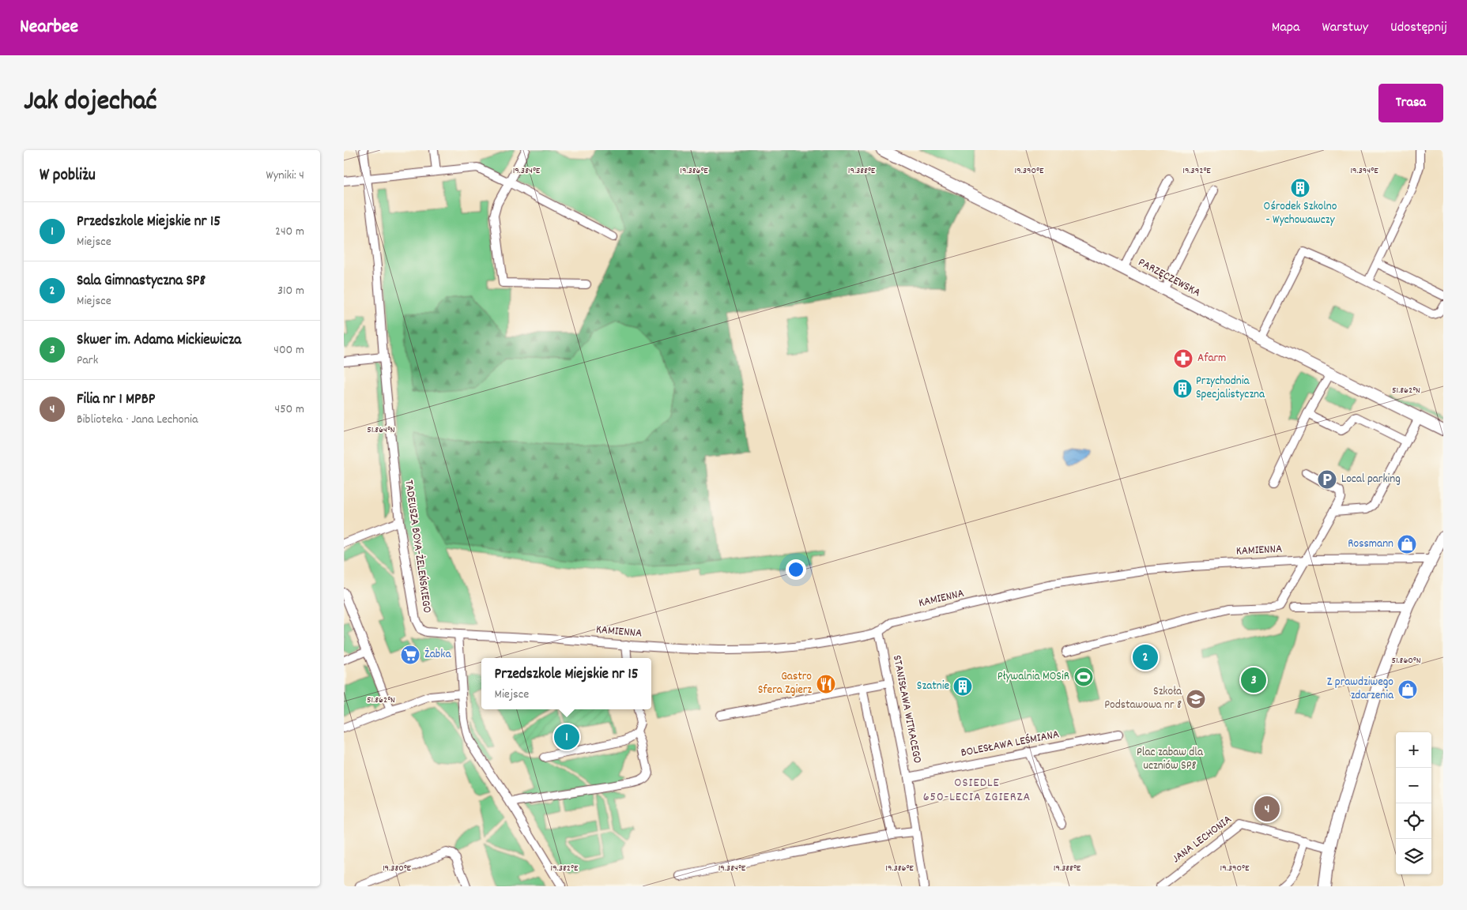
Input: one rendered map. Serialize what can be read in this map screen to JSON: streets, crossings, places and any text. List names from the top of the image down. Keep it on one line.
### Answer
{"streets":{"street":["PARZĘCZEWSKA","TADEUSZA BOYA-ŻELEŃSKIEGO","KAMIENNA","STANISŁAWA WITKACEGO","BOLESŁAWA LEŚMIANA","JANA LECHONIA"]},"crossings":[["TADEUSZA BOYA-ŻELEŃSKIEGO","KAMIENNA"],["KAMIENNA","STANISŁAWA WITKACEGO"],["STANISŁAWA WITKACEGO","BOLESŁAWA LEŚMIANA"]],"districts":["OSIEDLE 650-LECIA ZGIERZA"],"parks":["Plac zabaw dla uczniów SP8"],"places":{"building":["Ośrodek Szkolno - Wychowawczy","Przychodnia Specjalistyczna","Szatnie"],"pharmacy":["Afarm"],"parking":["Local parking"],"shop":["Rossmann","Z prawdziwego zdarzenia"],"supermarket":["Żabka"],"sports":["Pływalnia MOSiR"],"restaurant":["Gastro Sfera Zgierz"],"school or university":["Szkoła Podstawowa nr 8"]},"page":{"header":"Nearbee","nav":["Mapa","Warstwy","Udostępnij"],"title":"Jak dojechać","buttons":"Trasa","heading":["W pobliżu","Wyniki: 4"],"list":[{"mark":"1","name":"Przedszkole Miejskie nr 15","note":"Miejsce","value":"240 m"},{"mark":"2","name":"Sala Gimnastyczna SP8","note":"Miejsce","value":"310 m"},{"mark":"3","name":"Skwer im. Adama Mickiewicza","note":"Park","value":"400 m"},{"mark":"4","name":"Filia nr 1 MPBP","note":"Biblioteka · Jana Lechonia","value":"450 m"}],"pins":["2","3","1","4"],"popup":["Przedszkole Miejskie nr 15","Miejsce"],"map_buttons":["+","−"]},"coordinates":["19.384°E","19.386°E","19.388°E","19.390°E","19.392°E","19.394°E","51.862°N","51.864°N","51.860°N","19.380°E","19.382°E"]}
